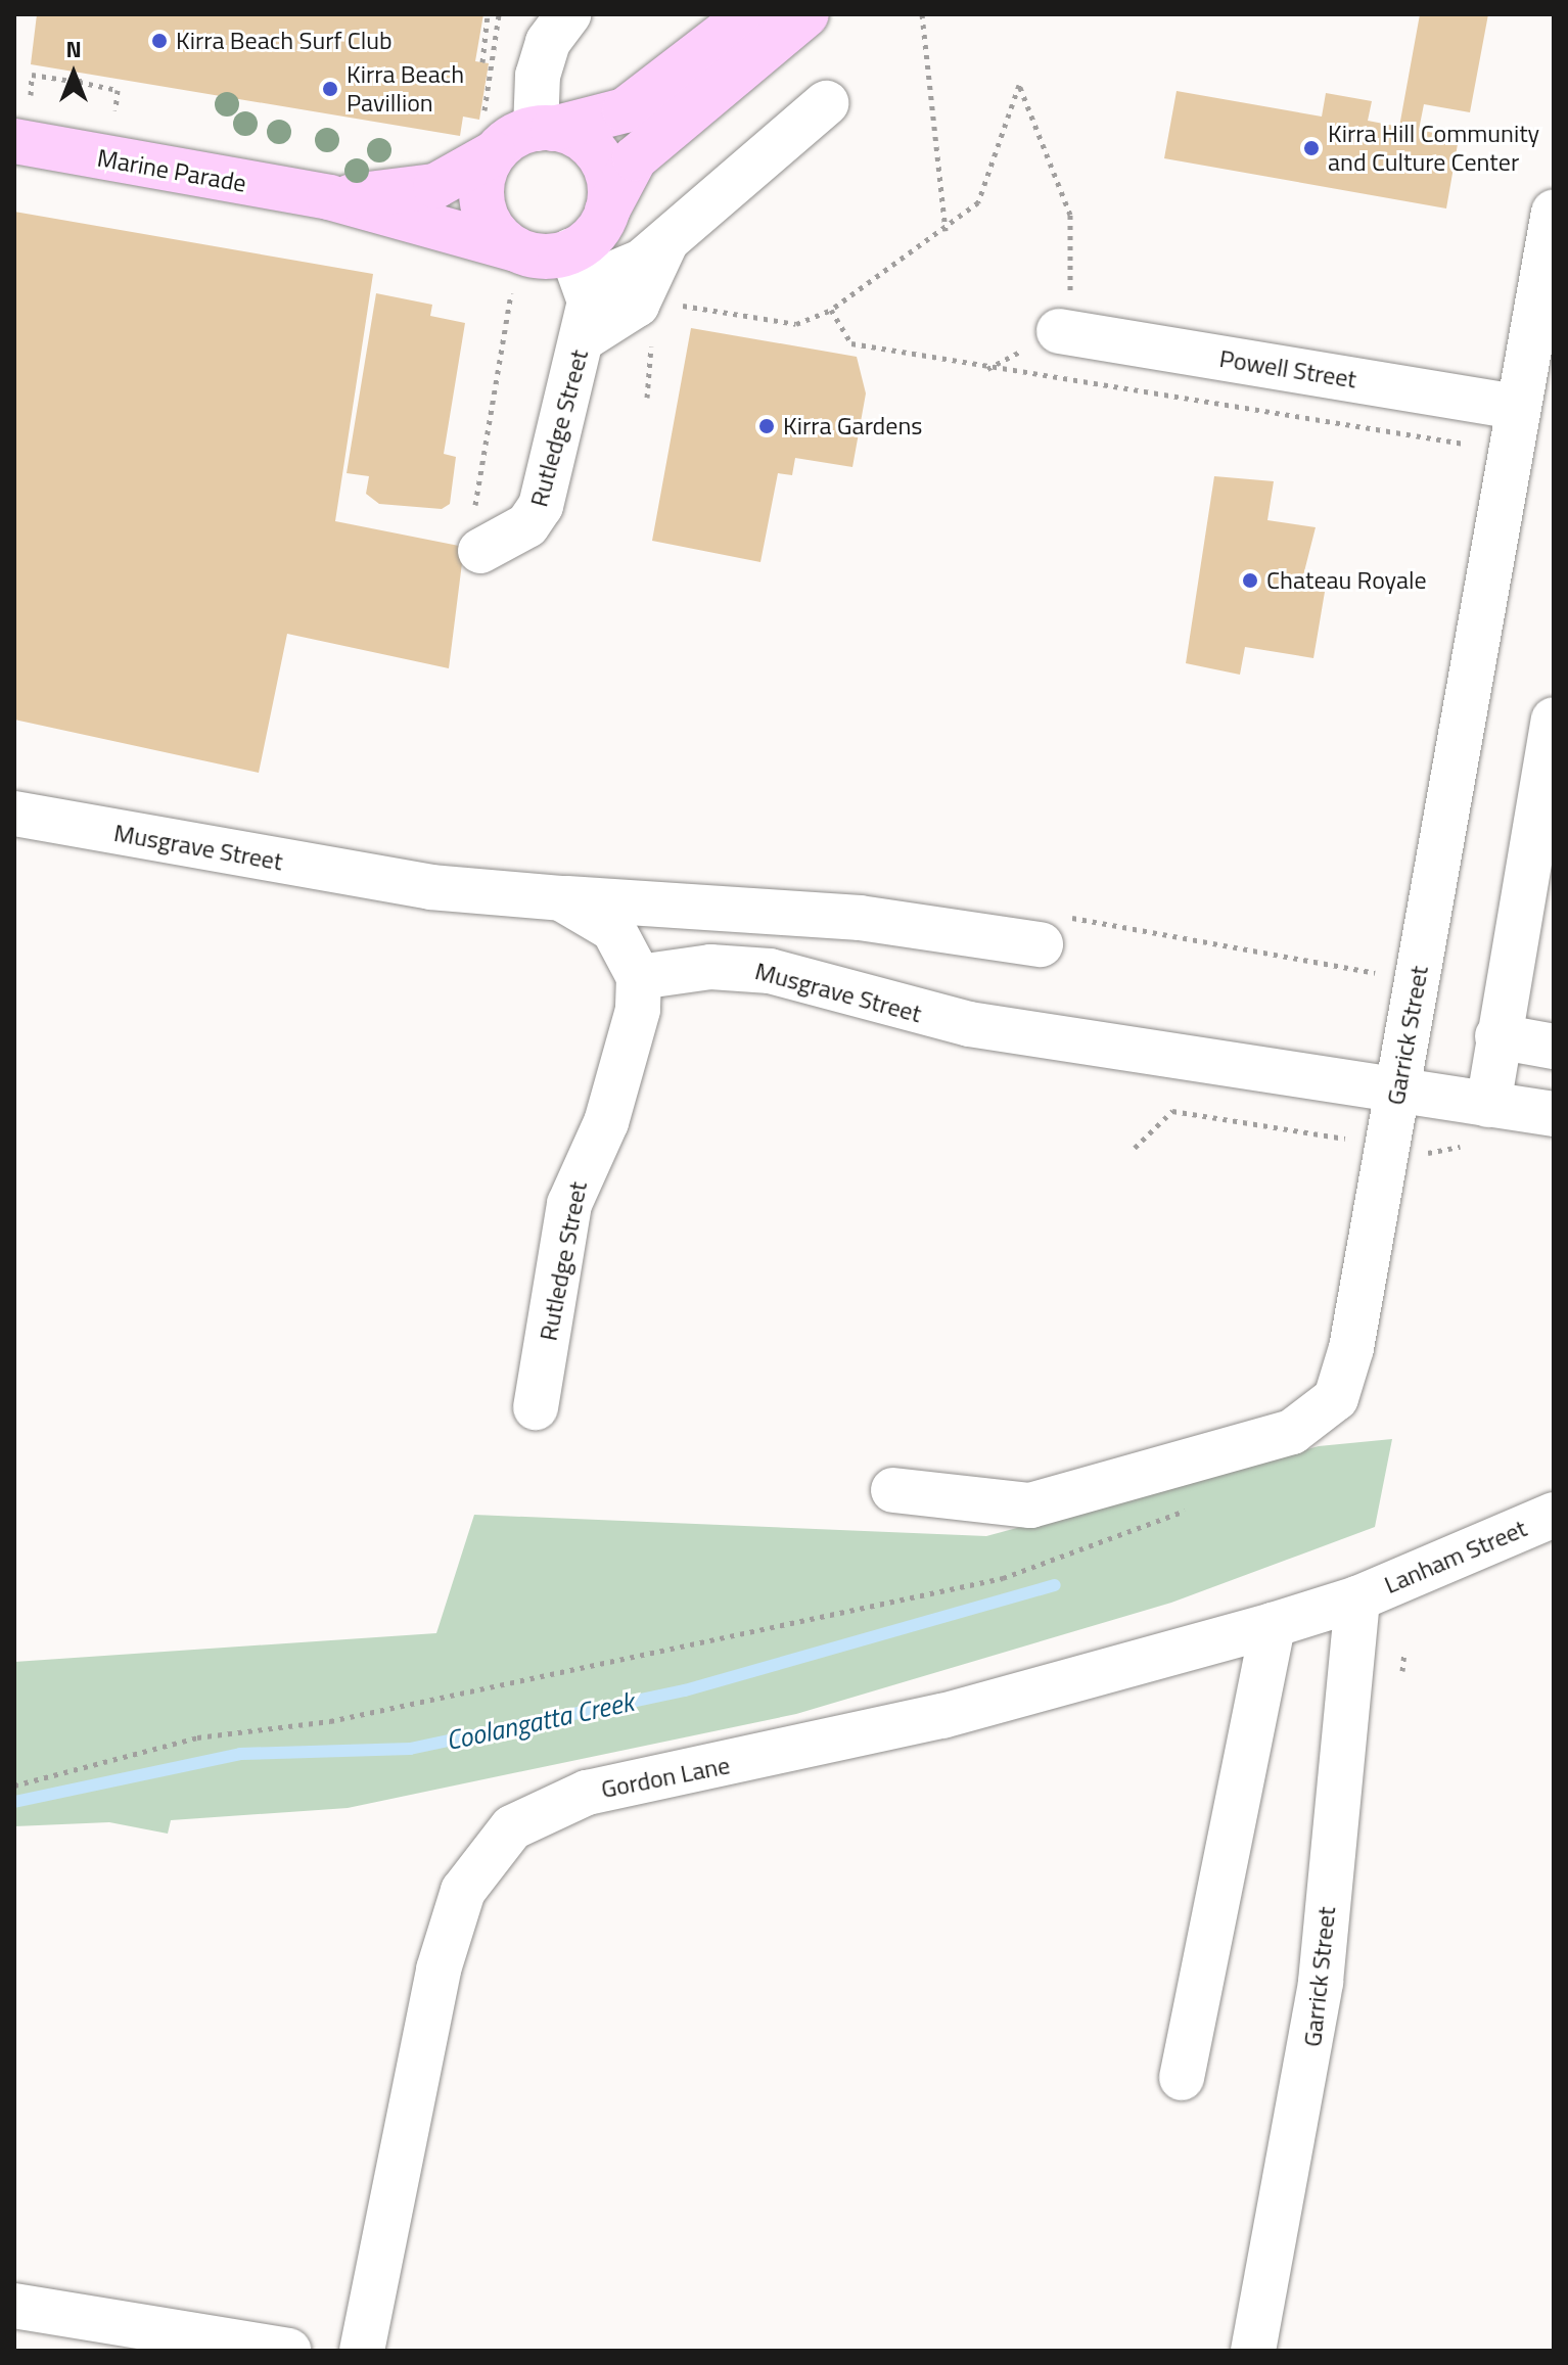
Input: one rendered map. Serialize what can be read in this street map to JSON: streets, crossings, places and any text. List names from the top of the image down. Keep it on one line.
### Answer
{"streets":{"main road":["Marine Parade"],"street":["Powell Street","Rutledge Street","Musgrave Street","Garrick Street","Lanham Street","Gordon Lane"]},"crossings":[["Marine Parade","Rutledge Street"],["Powell Street","Garrick Street"],["Rutledge Street","Musgrave Street"],["Musgrave Street","Garrick Street"],["Garrick Street","Lanham Street"],["Garrick Street","Gordon Lane"],["Lanham Street","Gordon Lane"]],"water":["Coolangatta Creek"],"places":["Kirra Beach Surf Club","Kirra Beach Pavillion","Kirra Hill Community and Culture Center","Kirra Gardens","Chateau Royale"],"north":"top"}
